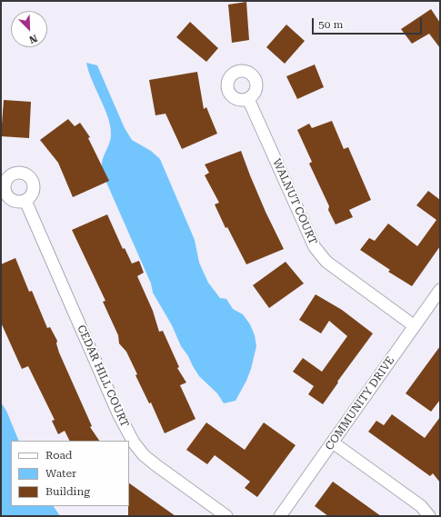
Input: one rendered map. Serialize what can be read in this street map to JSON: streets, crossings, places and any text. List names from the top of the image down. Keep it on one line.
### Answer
{"streets":{"street":["WALNUT COURT","CEDAR HILL COURT","COMMUNITY DRIVE"]},"crossings":[["WALNUT COURT","COMMUNITY DRIVE"]],"legend":["Road","Water","Building"],"scale_bar":"50 m","north":"bottom right"}
